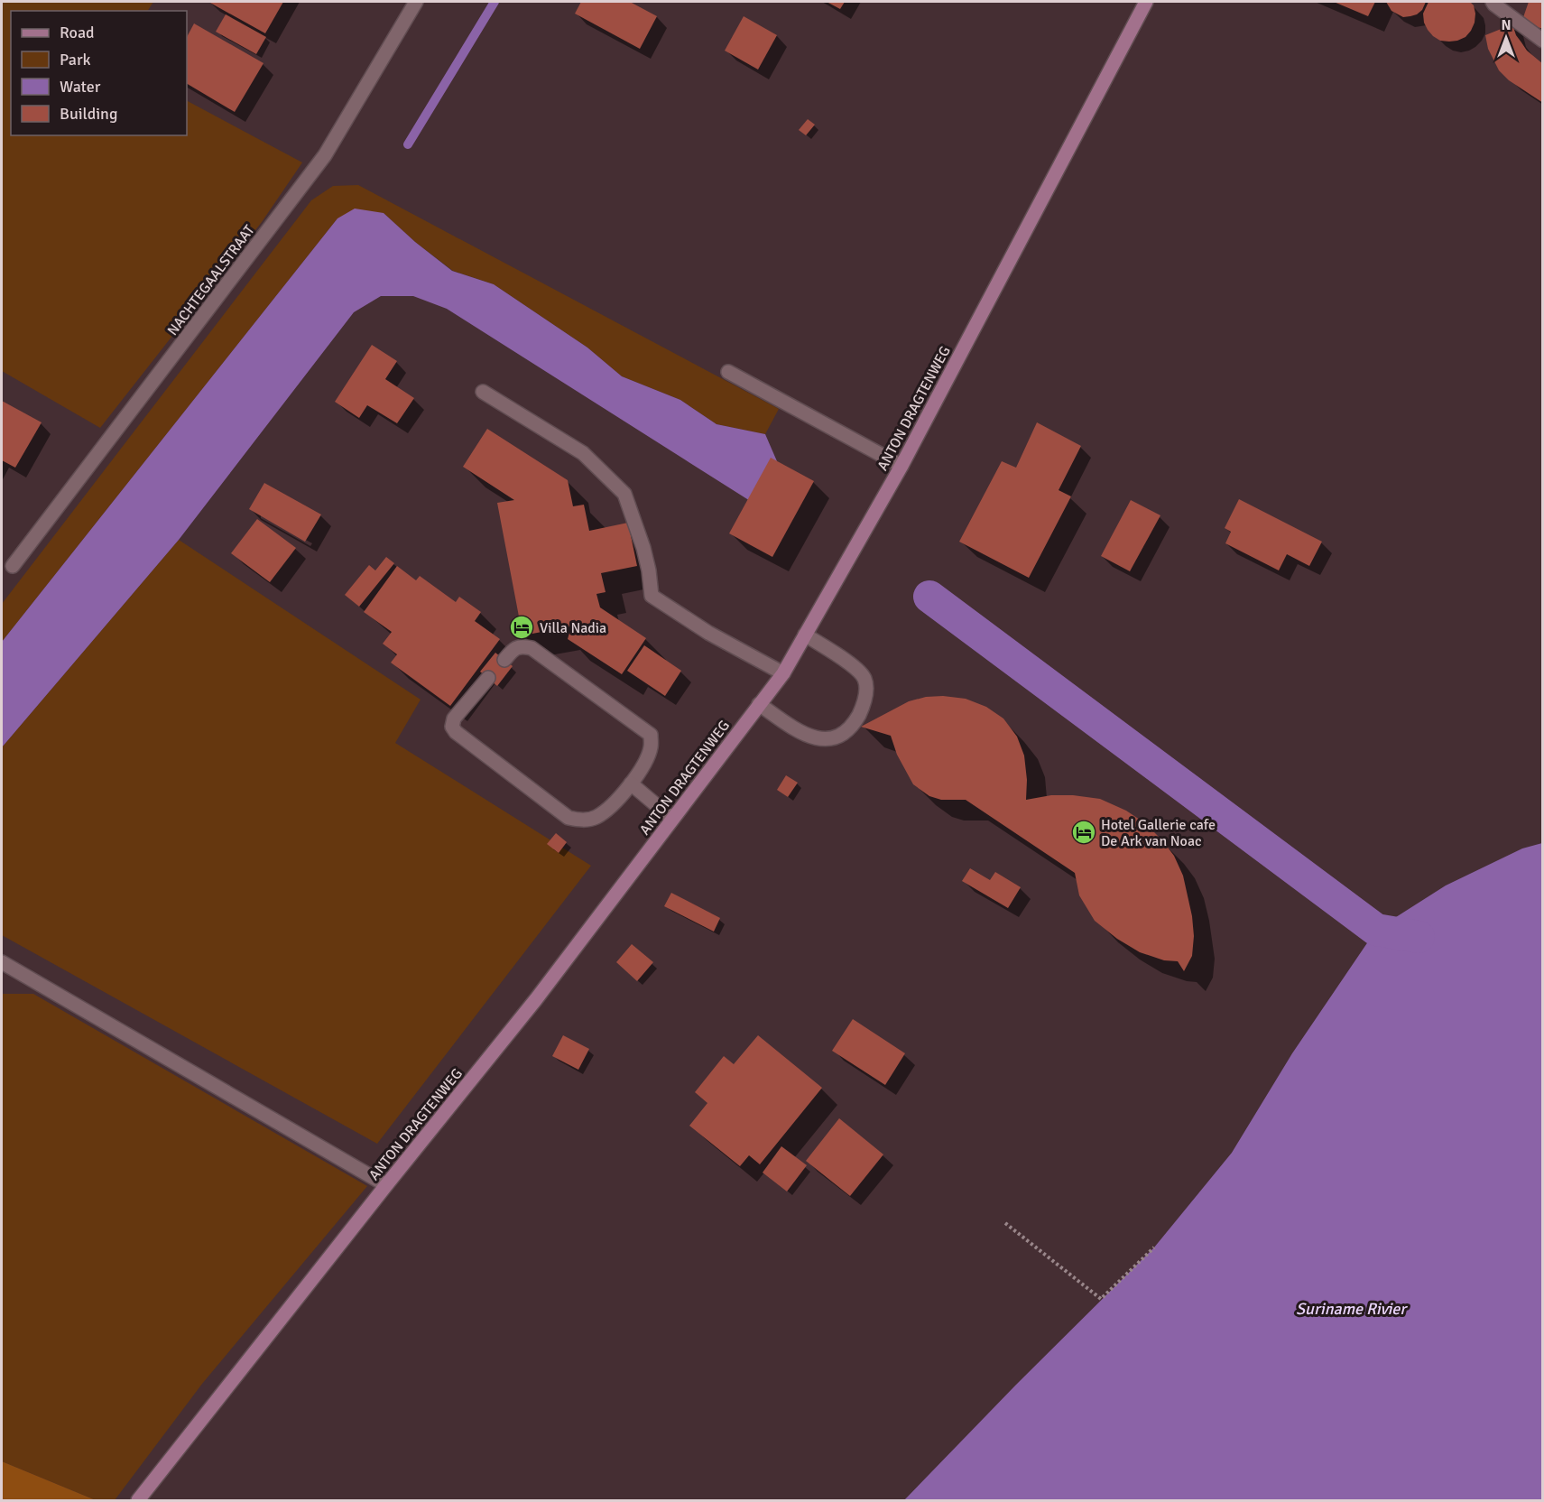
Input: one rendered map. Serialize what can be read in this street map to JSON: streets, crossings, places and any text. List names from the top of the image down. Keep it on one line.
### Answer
{"streets":{"main road":["ANTON DRAGTENWEG"],"street":["NACHTEGAALSTRAAT"]},"water":["Suriname Rivier"],"places":{"hotel":["Villa Nadia","Hotel Gallerie cafe De Ark van Noac"]},"legend":["Road","Park","Water","Building"],"north":"top"}
